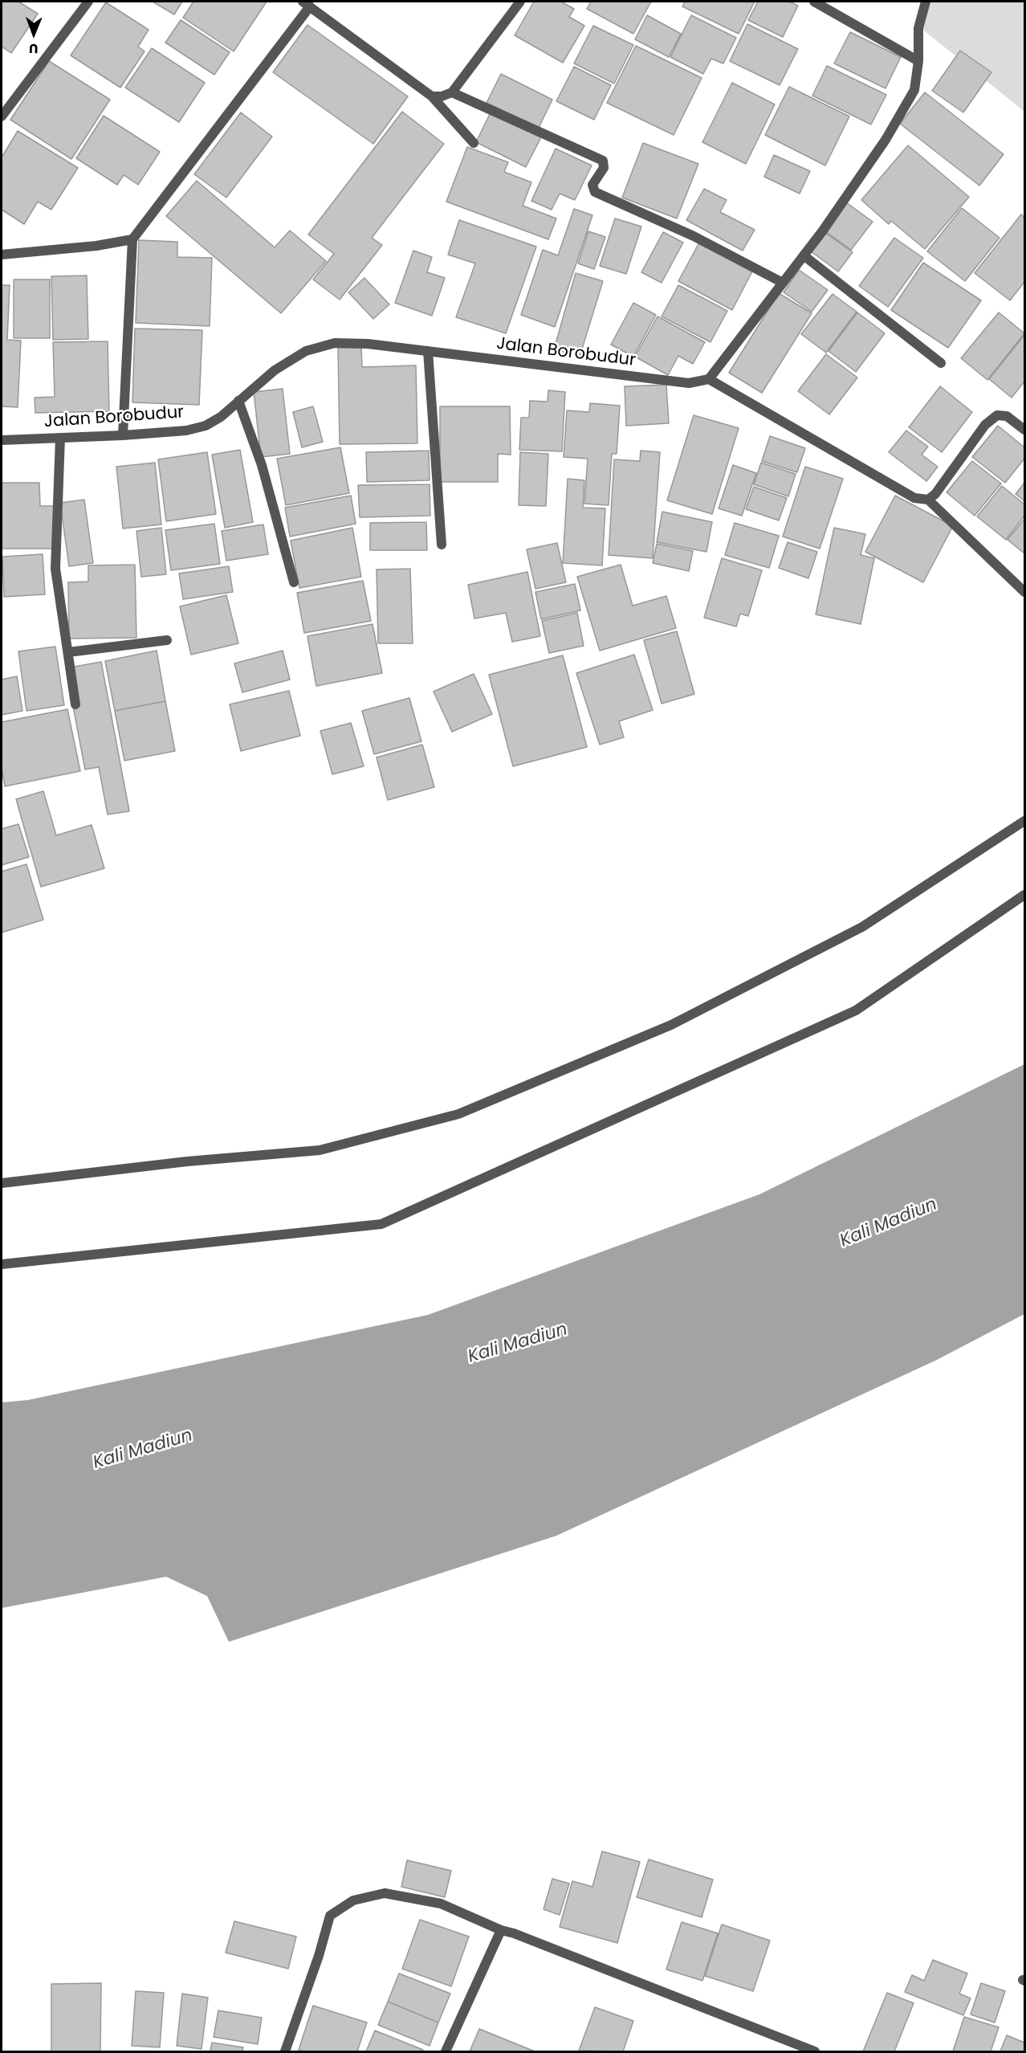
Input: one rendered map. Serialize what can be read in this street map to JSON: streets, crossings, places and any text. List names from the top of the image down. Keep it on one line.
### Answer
{"streets":{"street":["Jalan Borobudur"]},"water":["Kali Madiun"],"north":"bottom"}
